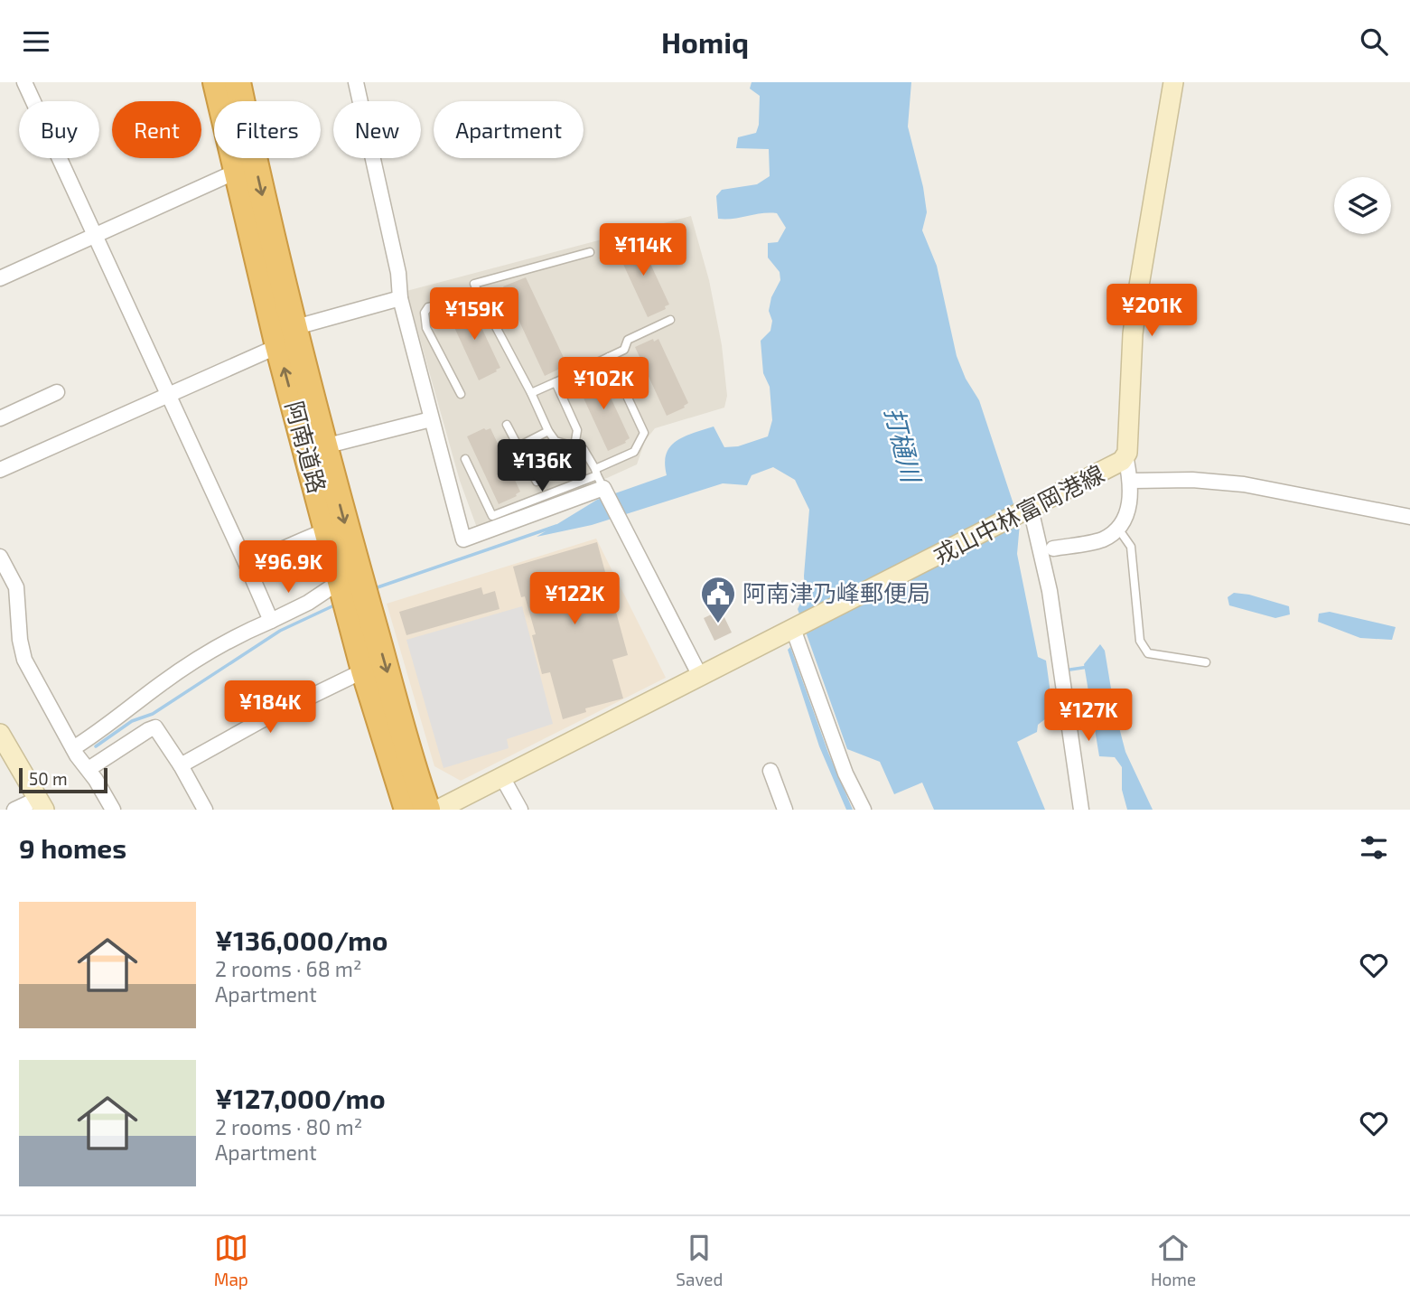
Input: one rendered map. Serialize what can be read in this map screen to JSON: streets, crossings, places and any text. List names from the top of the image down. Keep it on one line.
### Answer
{"streets":{"highway":["阿南道路"],"main road":["戎山中林富岡港線"]},"water":["打樋川"],"places":{"public building":["阿南津乃峰郵便局"]},"scale_bar":"50 m","page":{"header":"Homiq","chip":["Buy","Rent","Filters","New","Apartment"],"price":["¥114K","¥201K","¥159K","¥102K","¥136K","¥96.9K","¥122K","¥184K","¥127K"],"scale":"50 m","heading":"9 homes","list":[{"name":"¥136,000/mo","note":"2 rooms · 68 m² · Apartment"},{"name":"¥127,000/mo","note":"2 rooms · 80 m² · Apartment"}],"tabs":["Map","Saved","Home"]}}
